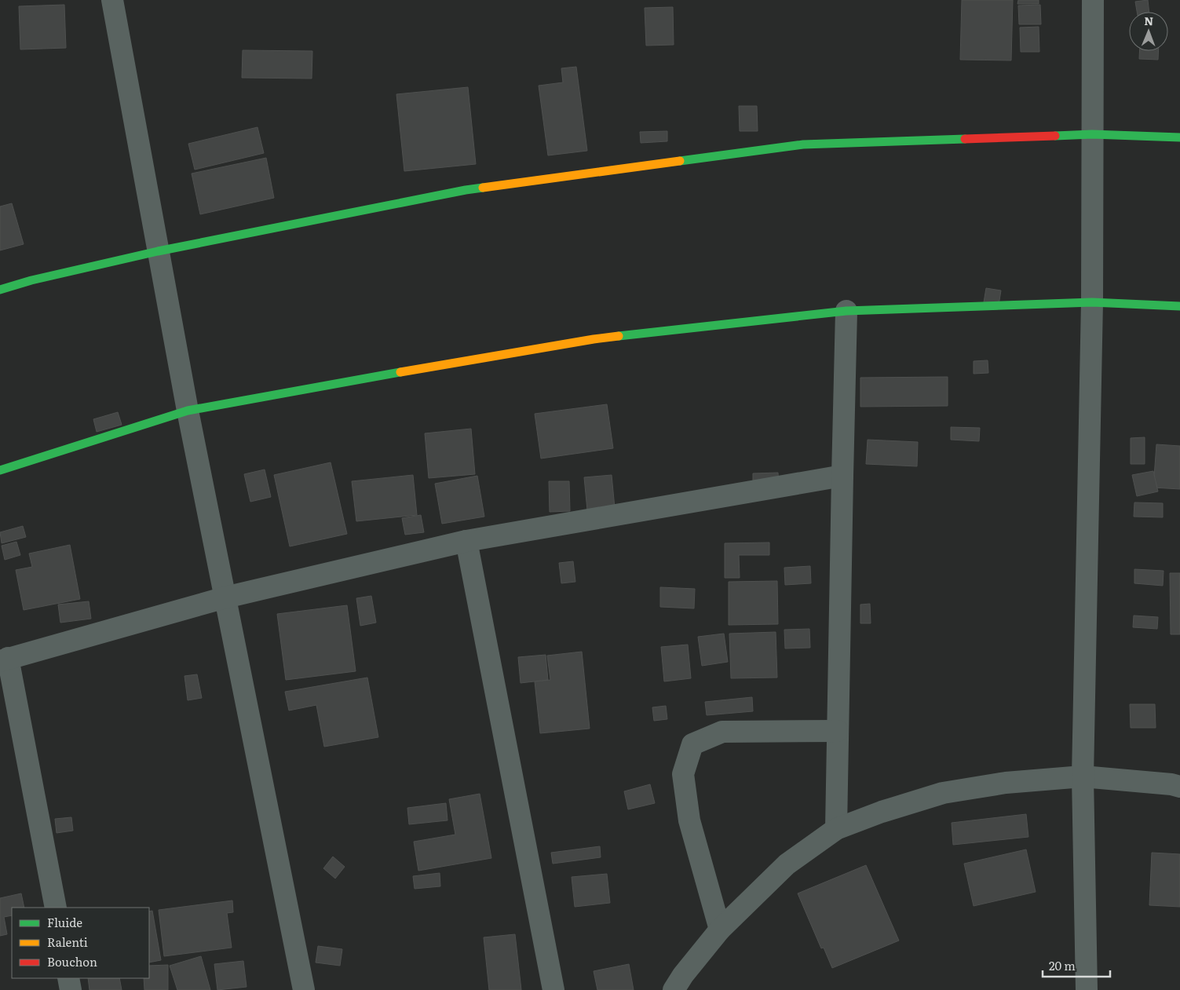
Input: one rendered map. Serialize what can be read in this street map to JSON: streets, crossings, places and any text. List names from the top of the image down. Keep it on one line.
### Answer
{"legend":["Fluide","Ralenti","Bouchon"],"scale_bar":"20 m","north":"top"}
